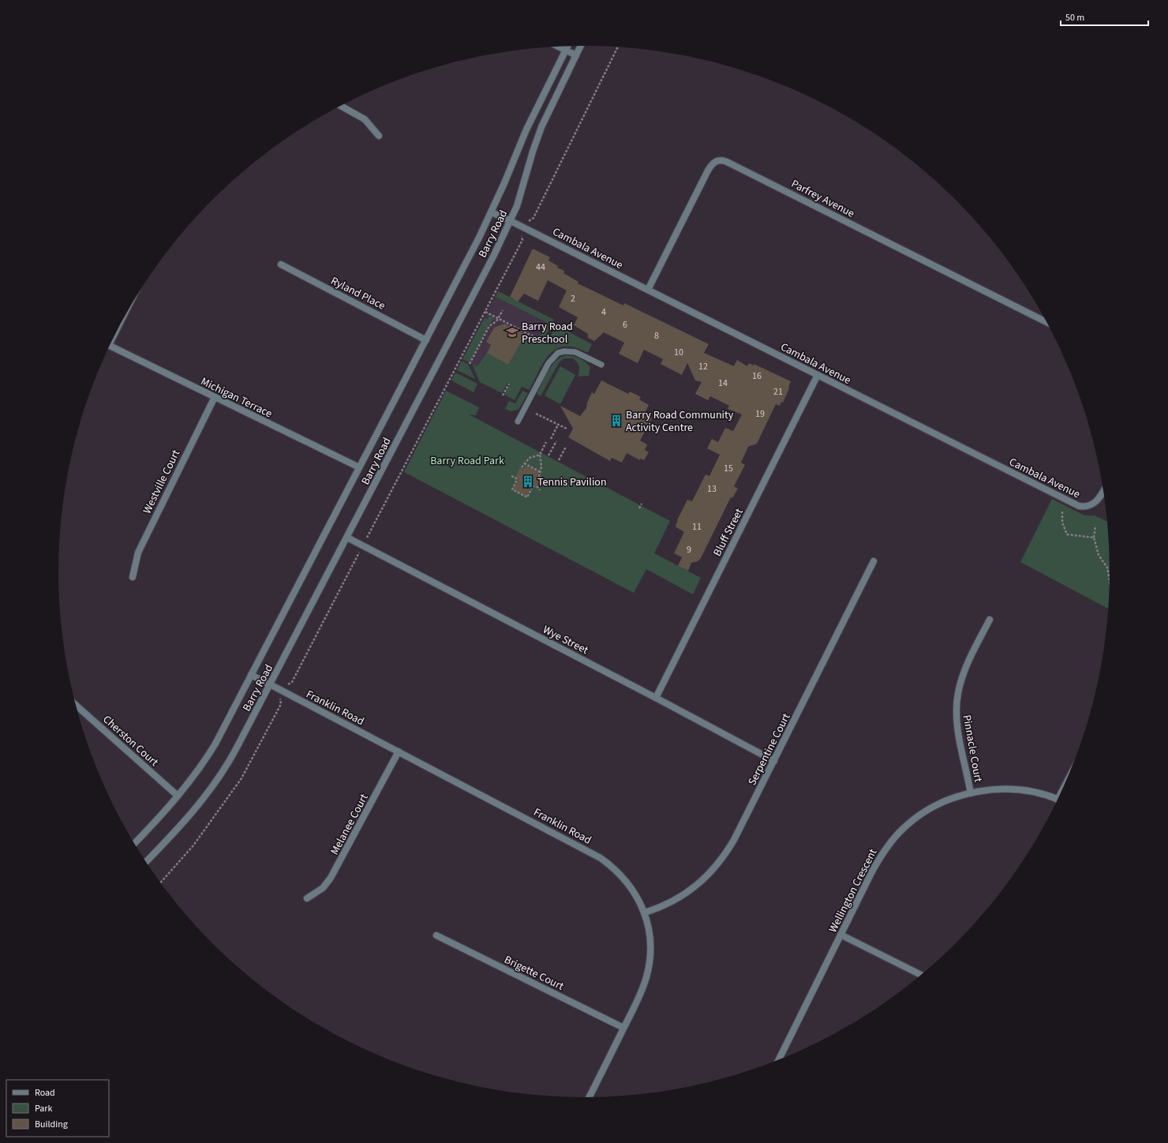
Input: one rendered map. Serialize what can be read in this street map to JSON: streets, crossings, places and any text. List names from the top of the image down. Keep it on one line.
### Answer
{"streets":{"street":["Parfrey Avenue","Barry Road","Cambala Avenue","Ryland Place","Michigan Terrace","Westville Court","Bluff Street","Wye Street","Franklin Road","Cherston Court","Pinnacle Court","Serpentine Court","Melanee Court","Wellington Crescent","Brigette Court"]},"crossings":[["Parfrey Avenue","Cambala Avenue"],["Barry Road","Cambala Avenue"],["Barry Road","Ryland Place"],["Barry Road","Michigan Terrace"],["Barry Road","Wye Street"],["Barry Road","Franklin Road"],["Barry Road","Cherston Court"],["Cambala Avenue","Bluff Street"],["Michigan Terrace","Westville Court"],["Bluff Street","Wye Street"],["Wye Street","Serpentine Court"],["Franklin Road","Serpentine Court"],["Franklin Road","Melanee Court"],["Franklin Road","Brigette Court"],["Pinnacle Court","Wellington Crescent"]],"parks":["Barry Road Park"],"places":{"school or university":["Barry Road Preschool"],"building":["Barry Road Community Activity Centre","Tennis Pavilion"]},"house_numbers":["44","2","4","6","8","10","12","16","14","21","19","15","13","11","9"],"legend":["Road","Park","Building"],"scale_bar":"50 m"}
